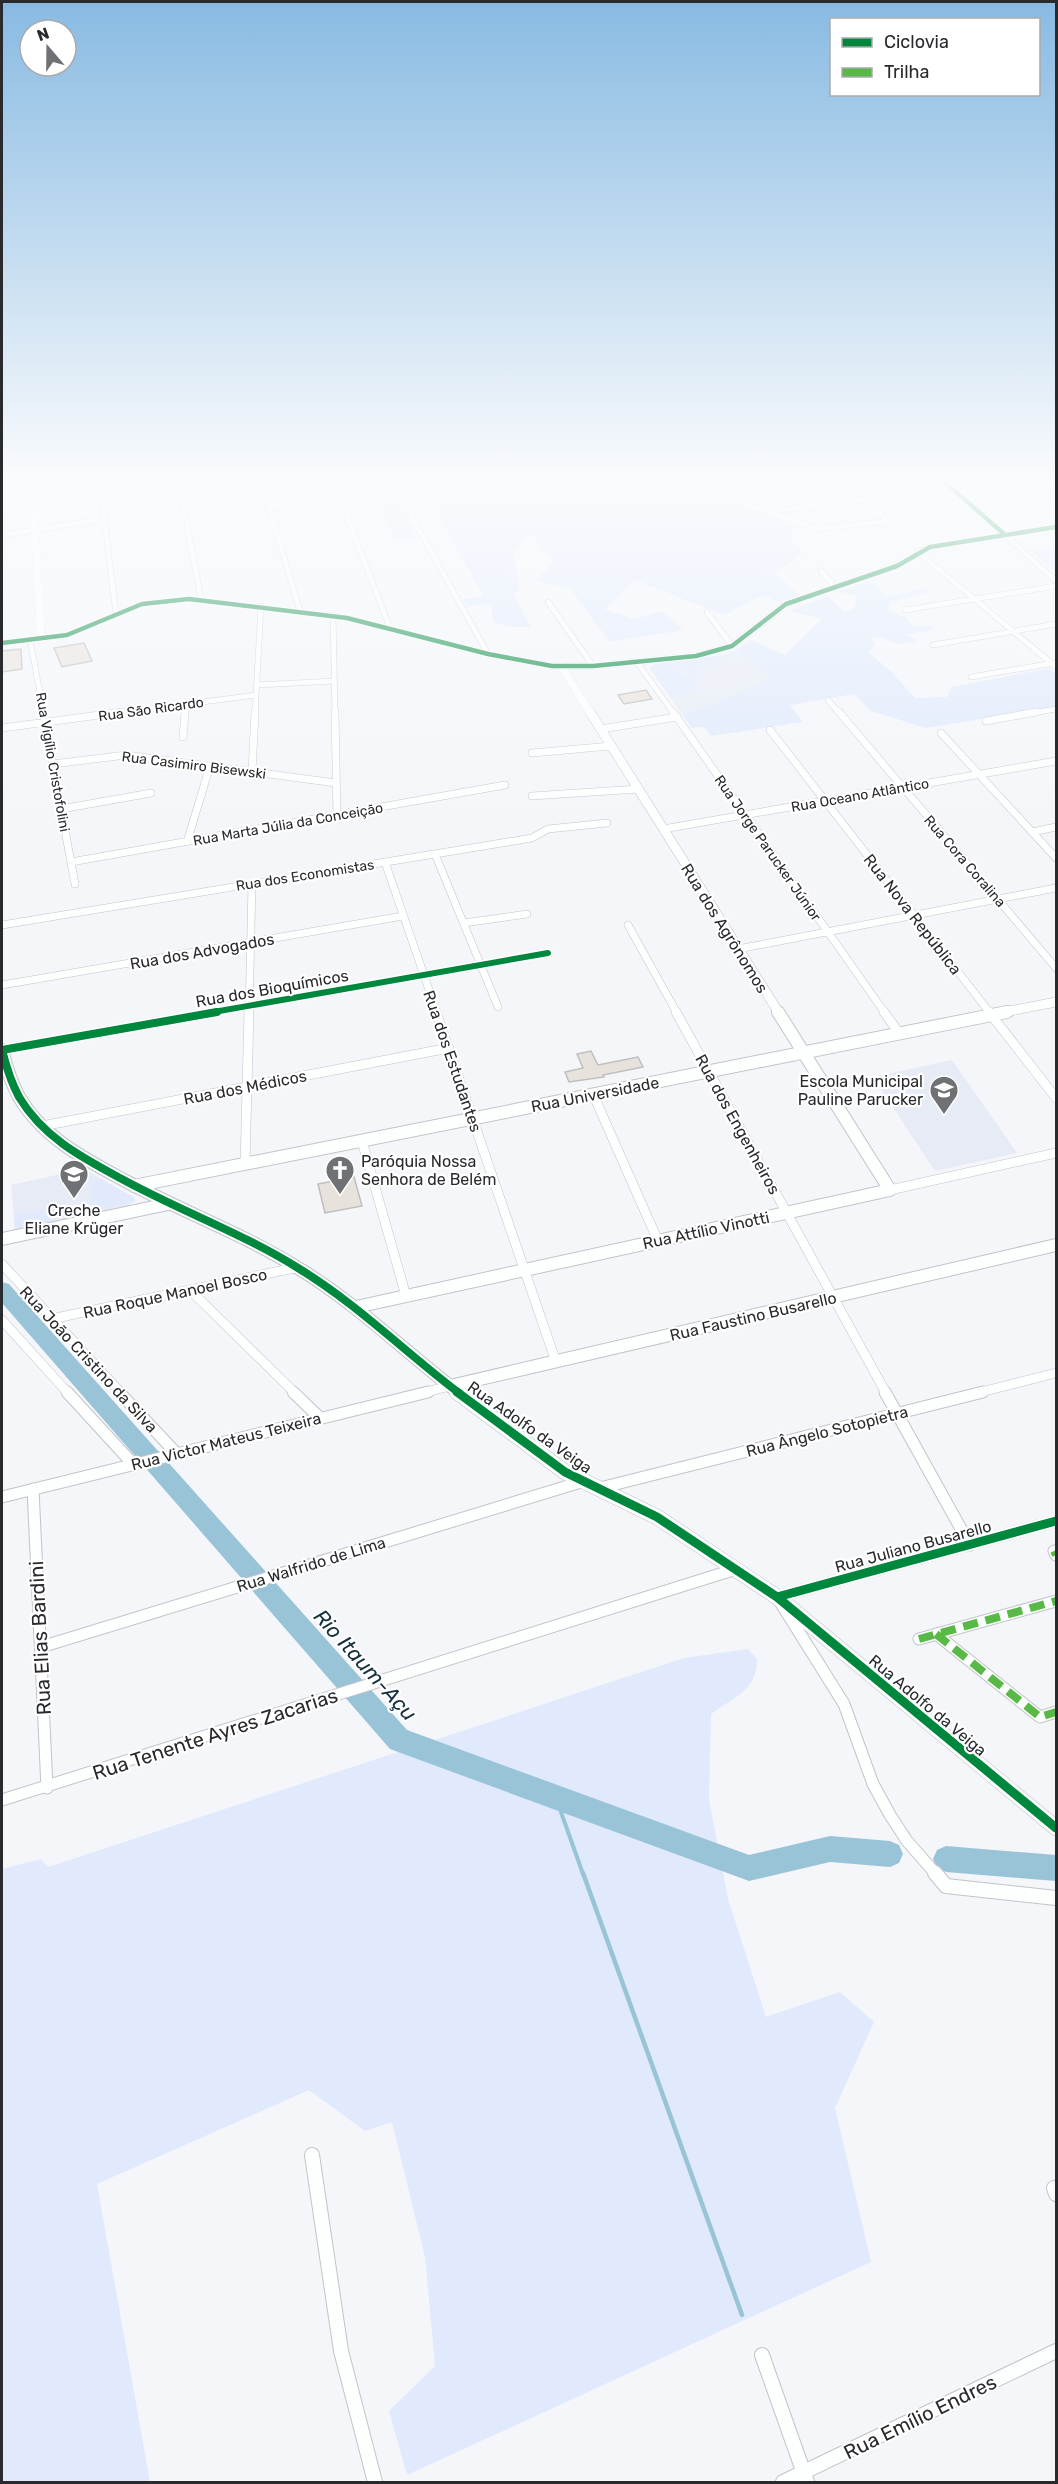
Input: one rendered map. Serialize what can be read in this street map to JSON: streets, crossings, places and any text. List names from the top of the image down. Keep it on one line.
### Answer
{"streets":{"street":["Rua São Ricardo","Rua Vigílio Cristofolini","Rua Casimiro Bisewski","Rua Oceano Atlântico","Rua Marta Júlia da Conceição","Rua Jorge Parucker Júnior","Rua Cora Coralina","Rua dos Economistas","Rua Nova República","Rua dos Agrônomos","Rua dos Advogados","Rua dos Bioquímicos","Rua dos Estudantes","Rua dos Médicos","Rua Universidade","Rua dos Engenheiros","Rua Attílio Vinotti","Rua Roque Manoel Bosco","Rua Faustino Busarello","Rua João Cristino da Silva","Rua Adolfo da Veiga","Rua Ângelo Sotopietra","Rua Victor Mateus Teixeira","Rua Juliano Busarello","Rua Walfrido de Lima","Rua Elias Bardini","Rua Tenente Ayres Zacarias","Rua Emílio Endres"]},"crossings":[["Rua São Ricardo","Rua Vigílio Cristofolini"],["Rua Vigílio Cristofolini","Rua Casimiro Bisewski"],["Rua Vigílio Cristofolini","Rua Marta Júlia da Conceição"],["Rua Oceano Atlântico","Rua Jorge Parucker Júnior"],["Rua Oceano Atlântico","Rua Cora Coralina"],["Rua Oceano Atlântico","Rua Nova República"],["Rua Oceano Atlântico","Rua dos Agrônomos"],["Rua Jorge Parucker Júnior","Rua Universidade"],["Rua dos Economistas","Rua dos Estudantes"],["Rua Nova República","Rua Universidade"],["Rua dos Agrônomos","Rua Universidade"],["Rua dos Agrônomos","Rua Attílio Vinotti"],["Rua dos Advogados","Rua dos Estudantes"],["Rua dos Bioquímicos","Rua dos Estudantes"],["Rua dos Bioquímicos","Rua Adolfo da Veiga"],["Rua dos Estudantes","Rua dos Médicos"],["Rua dos Estudantes","Rua Universidade"],["Rua dos Estudantes","Rua Attílio Vinotti"],["Rua dos Estudantes","Rua Faustino Busarello"],["Rua dos Médicos","Rua Adolfo da Veiga"],["Rua Universidade","Rua dos Engenheiros"],["Rua Universidade","Rua Adolfo da Veiga"],["Rua dos Engenheiros","Rua Attílio Vinotti"],["Rua dos Engenheiros","Rua Faustino Busarello"],["Rua dos Engenheiros","Rua Ângelo Sotopietra"],["Rua dos Engenheiros","Rua Juliano Busarello"],["Rua Attílio Vinotti","Rua Adolfo da Veiga"],["Rua Roque Manoel Bosco","Rua João Cristino da Silva"],["Rua Roque Manoel Bosco","Rua Adolfo da Veiga"],["Rua Faustino Busarello","Rua Adolfo da Veiga"],["Rua Faustino Busarello","Rua Victor Mateus Teixeira"],["Rua João Cristino da Silva","Rua Victor Mateus Teixeira"],["Rua Adolfo da Veiga","Rua Ângelo Sotopietra"],["Rua Adolfo da Veiga","Rua Victor Mateus Teixeira"],["Rua Adolfo da Veiga","Rua Juliano Busarello"],["Rua Adolfo da Veiga","Rua Walfrido de Lima"],["Rua Adolfo da Veiga","Rua Tenente Ayres Zacarias"],["Rua Victor Mateus Teixeira","Rua Elias Bardini"],["Rua Walfrido de Lima","Rua Elias Bardini"],["Rua Elias Bardini","Rua Tenente Ayres Zacarias"]],"water":["Rio Itaum-Açu"],"places":{"school or university":["Escola Municipal Pauline Parucker","Creche Eliane Krüger"],"church":["Paróquia Nossa Senhora de Belém"]},"legend":["Ciclovia","Trilha"],"north":"top"}
